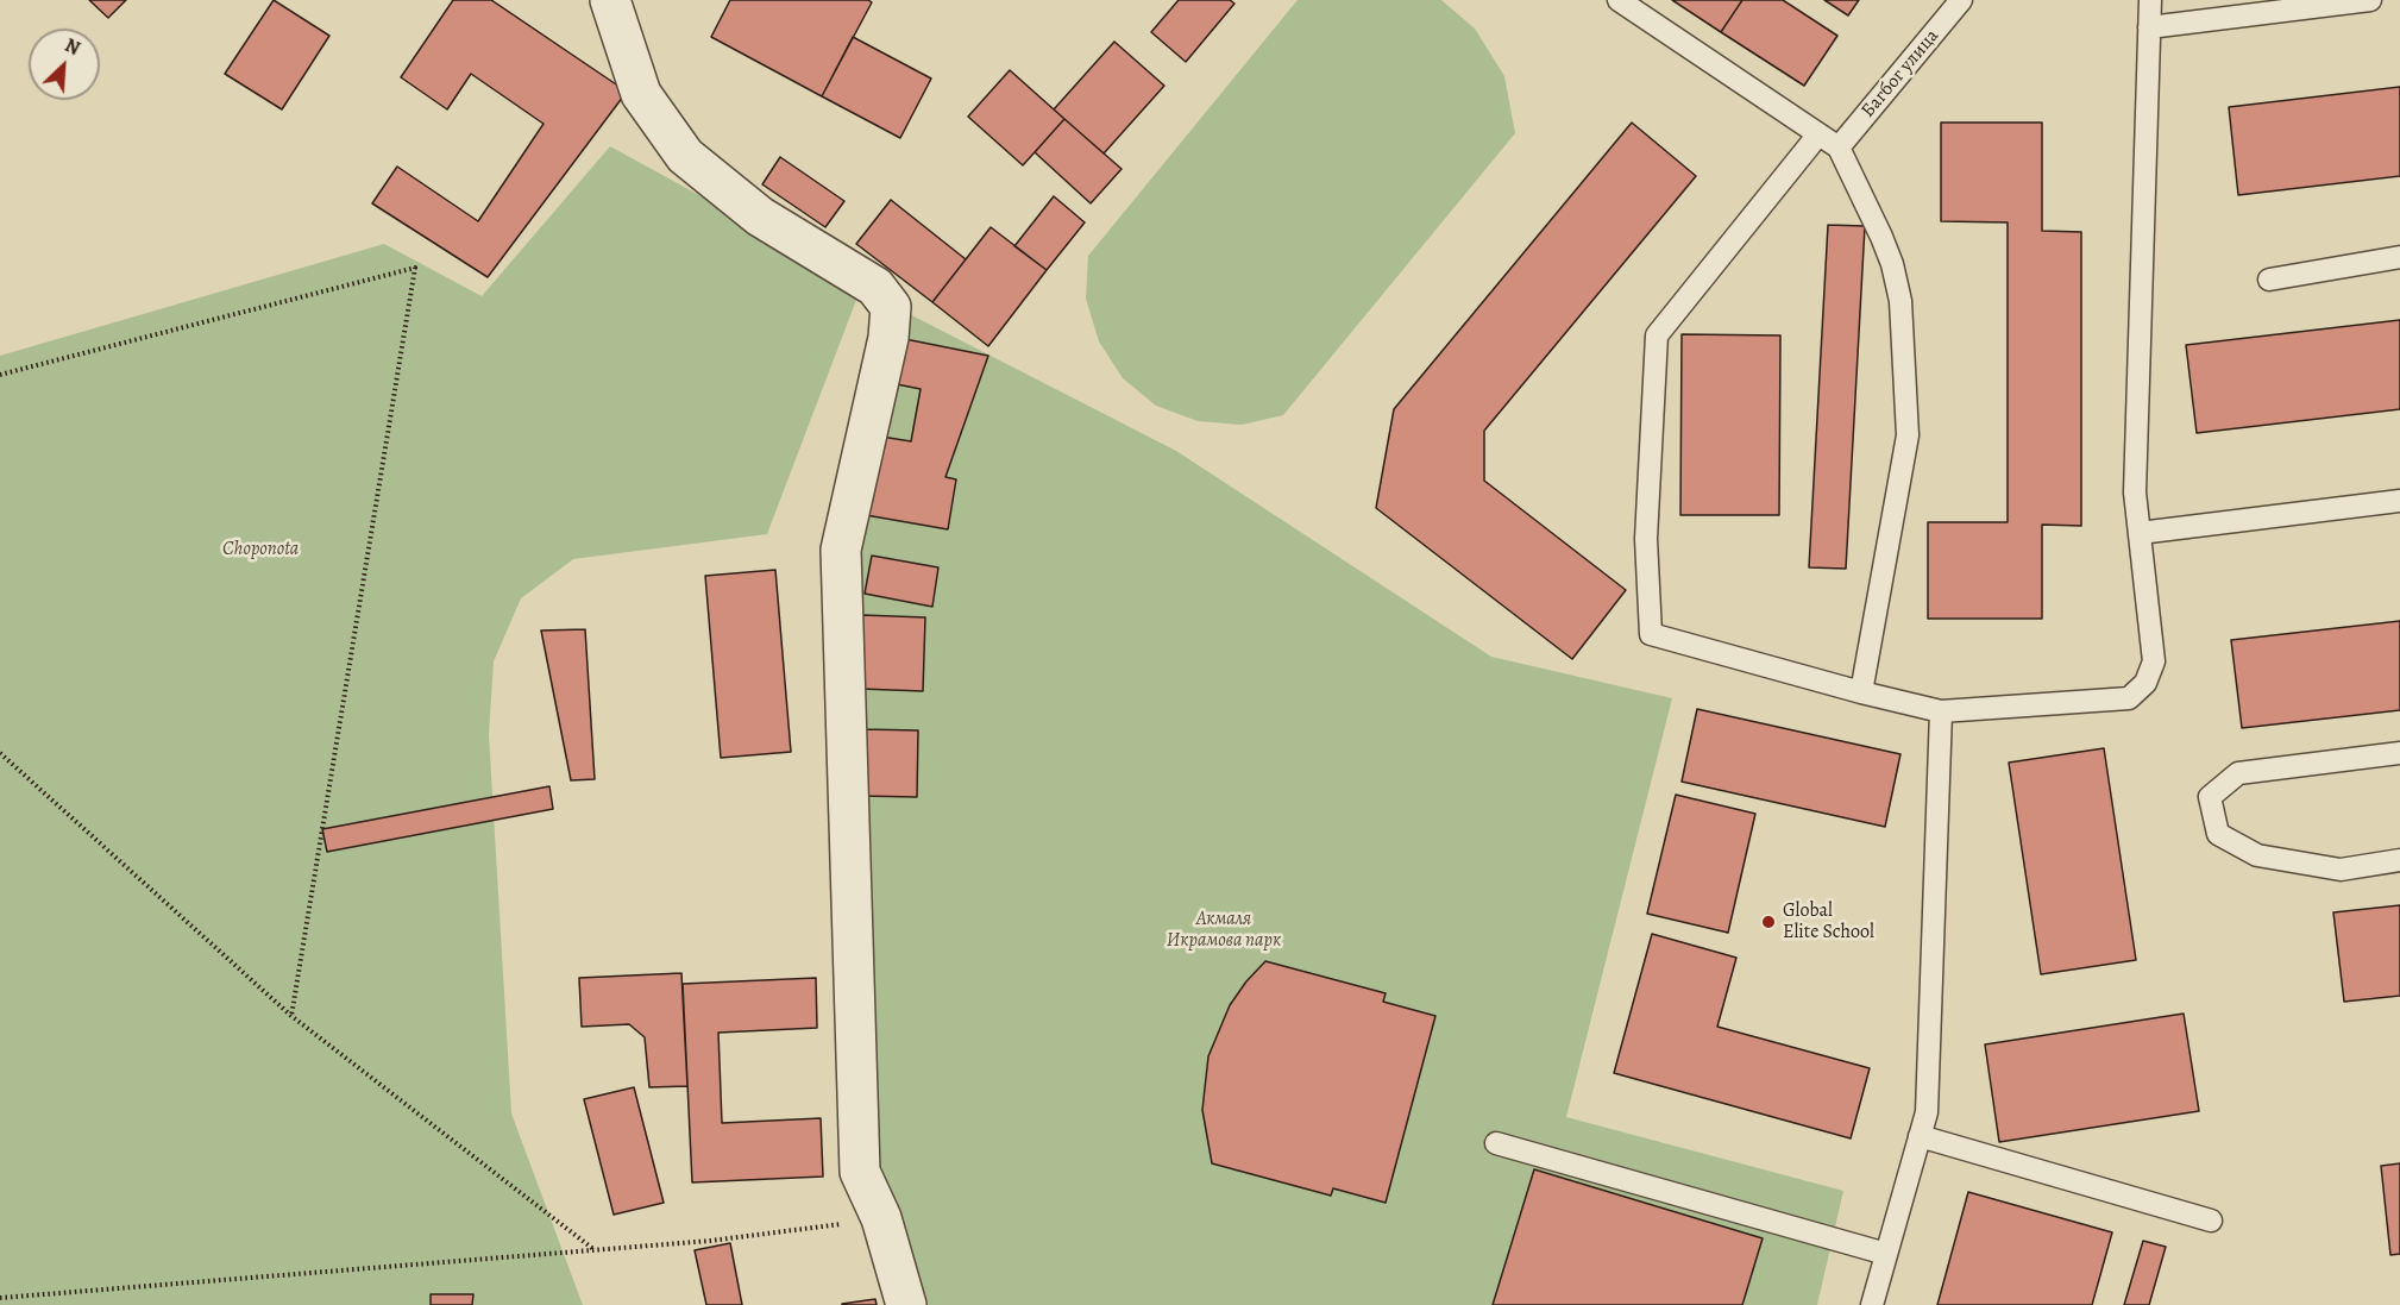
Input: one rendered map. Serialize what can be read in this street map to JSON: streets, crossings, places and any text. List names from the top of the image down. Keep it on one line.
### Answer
{"streets":{"lane":["Багбог улица"]},"parks":["Choponota","Акмаля Икрамова парк"],"places":["Global Elite School"],"north":"top right"}
